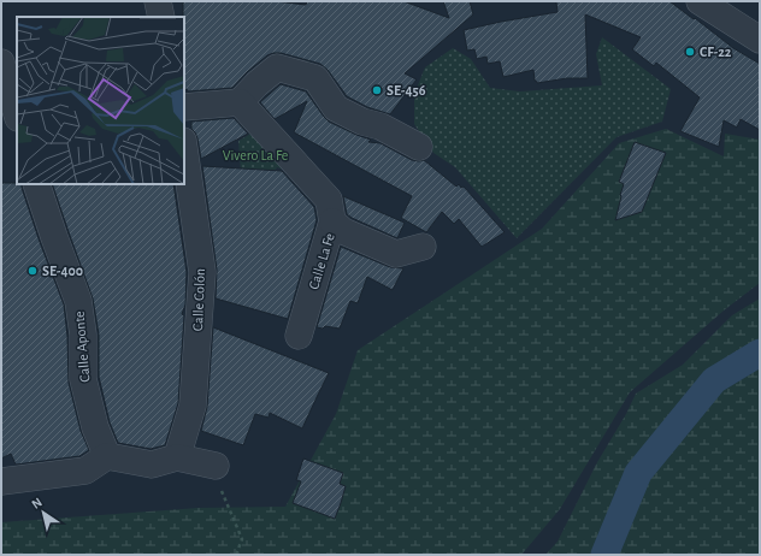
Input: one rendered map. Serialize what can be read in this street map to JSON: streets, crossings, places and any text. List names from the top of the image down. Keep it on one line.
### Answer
{"streets":{"street":["Calle La Fe","Calle Colón","Calle Aponte"]},"parks":["Vivero La Fe"],"places":["CF-22","SE-456","SE-400"],"north":"top left"}
